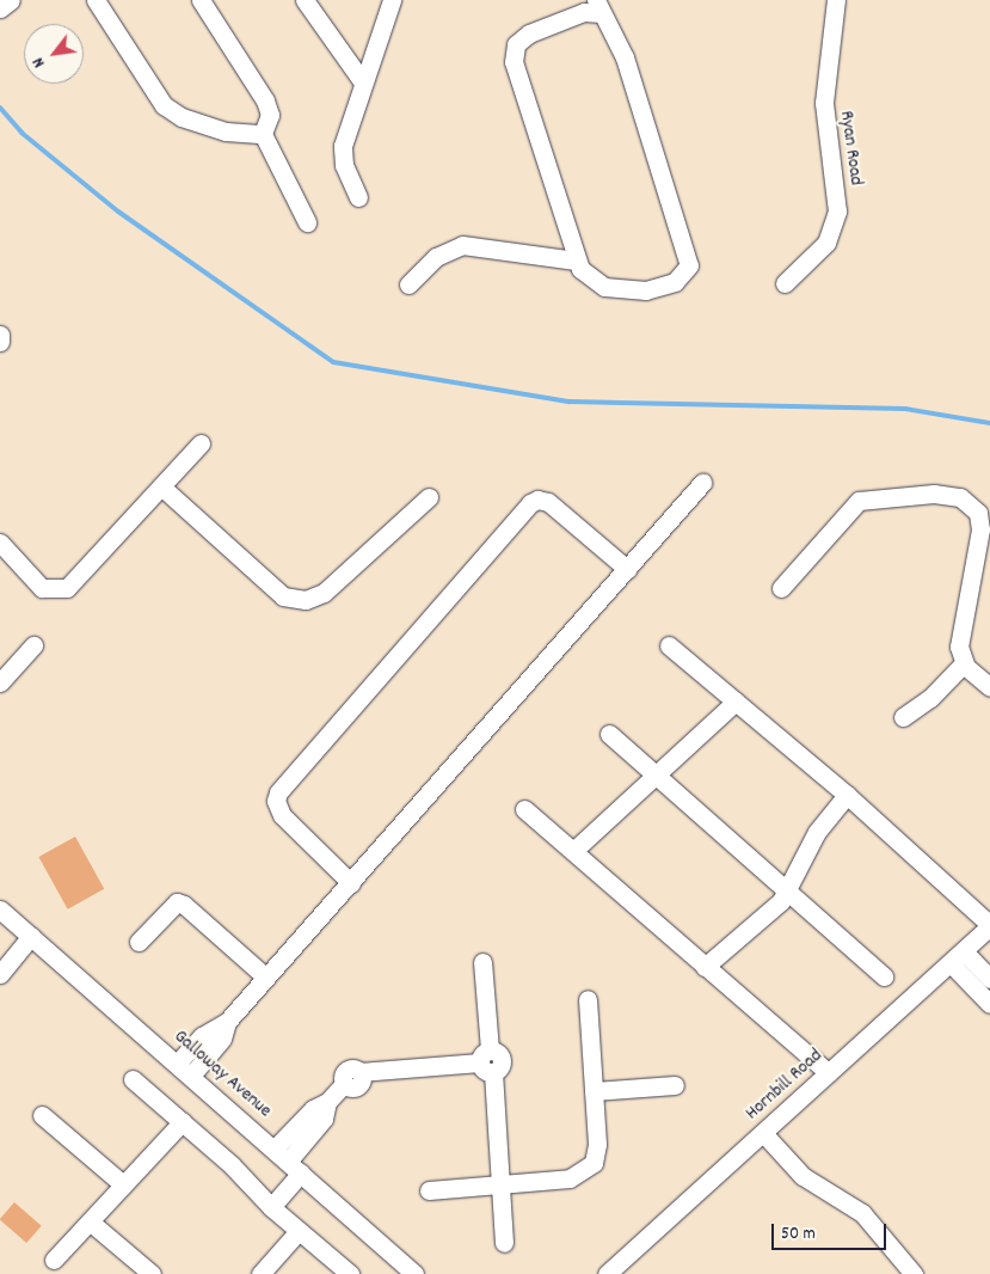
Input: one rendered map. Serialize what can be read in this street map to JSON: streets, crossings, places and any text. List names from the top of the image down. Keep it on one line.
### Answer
{"streets":{"street":["Ryan Road","Galloway Avenue","Hornbill Road"]},"scale_bar":"50 m","north":"bottom left"}
